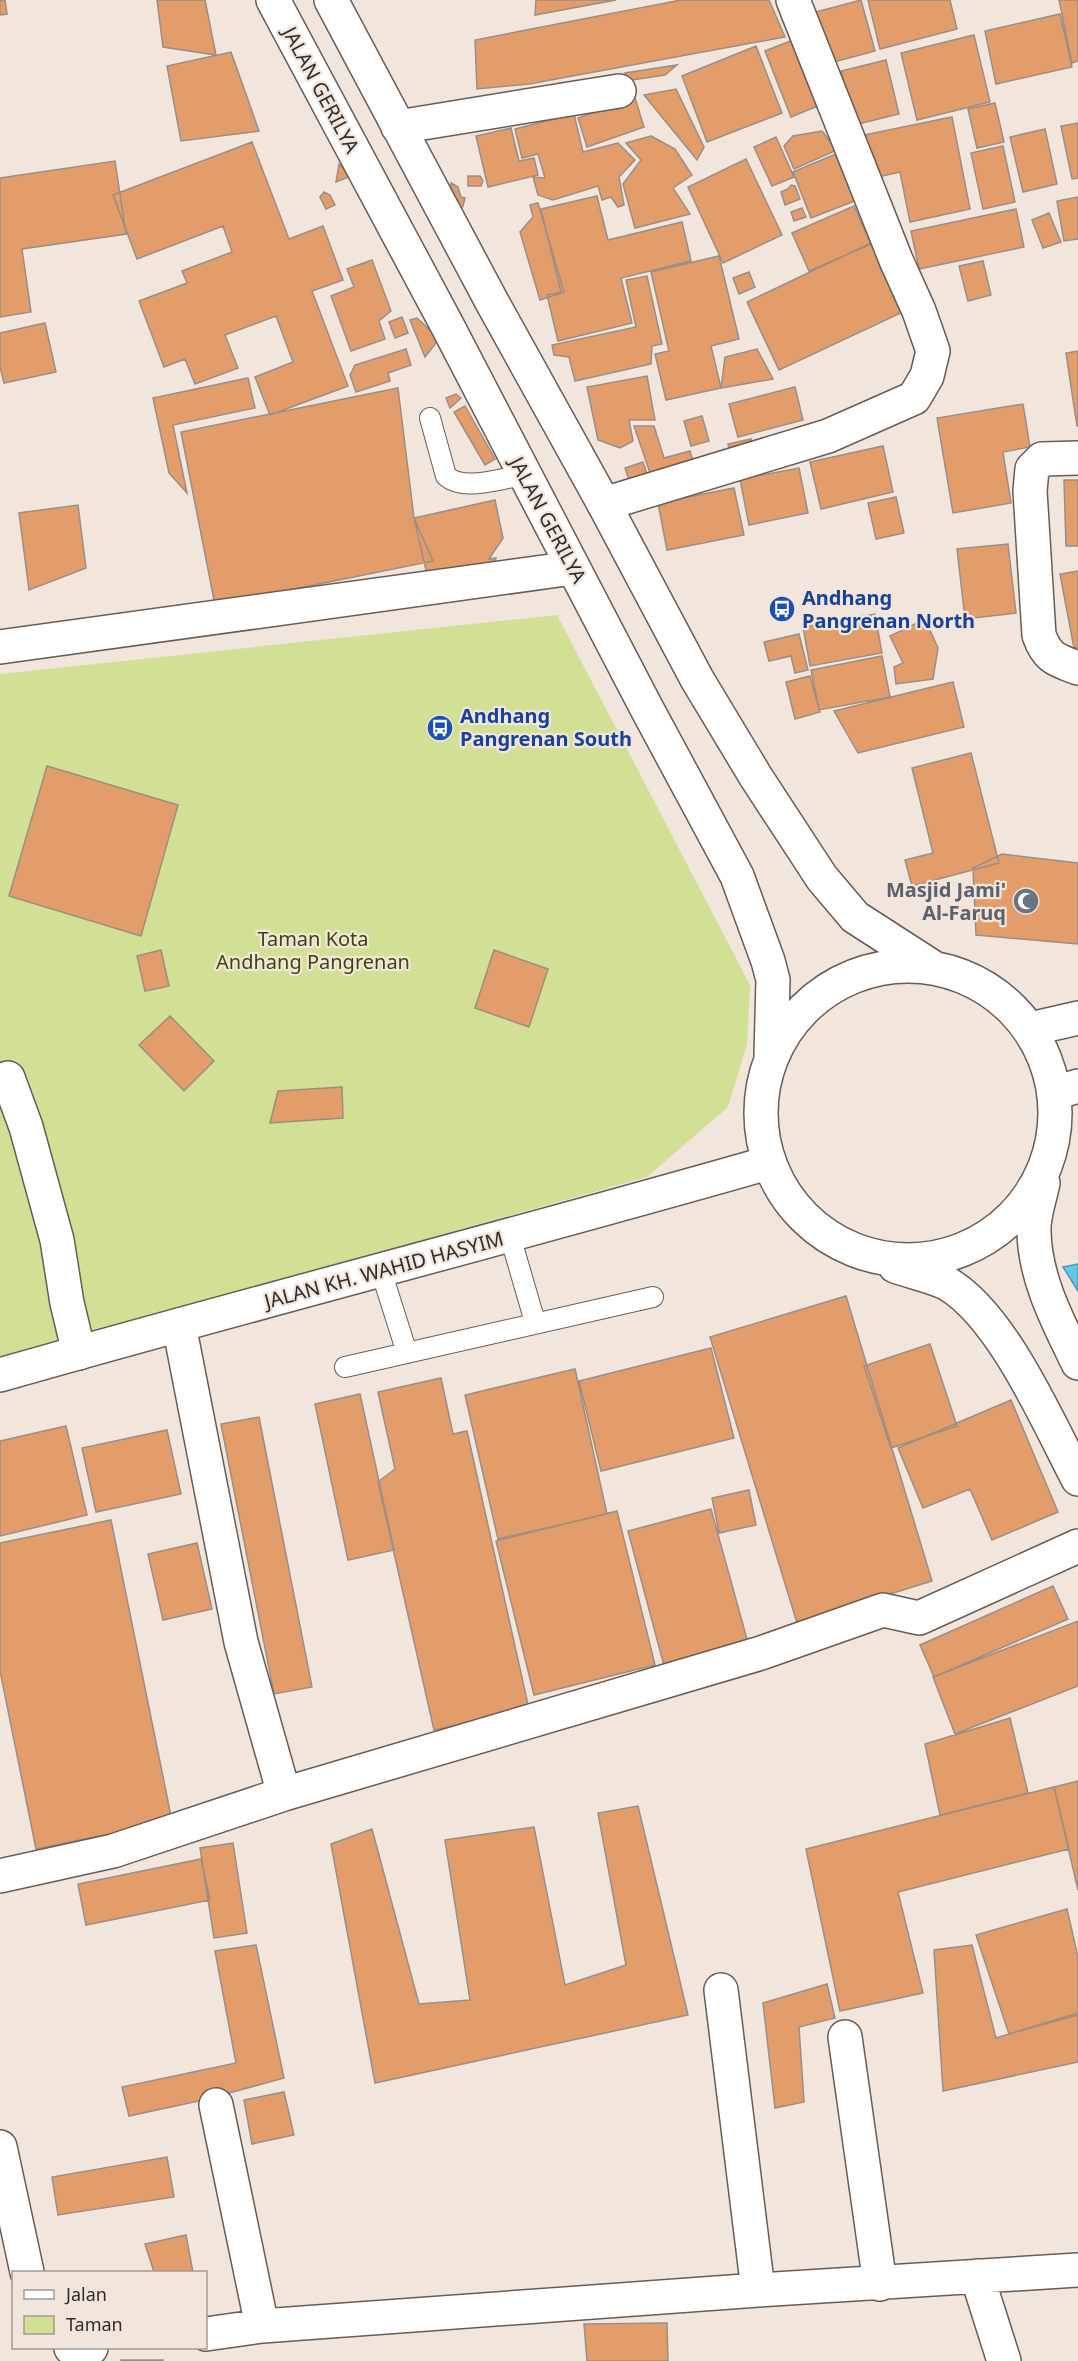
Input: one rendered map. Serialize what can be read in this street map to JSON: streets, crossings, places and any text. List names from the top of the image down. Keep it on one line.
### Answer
{"streets":{"main road":["JALAN GERILYA","JALAN KH. WAHID HASYIM"]},"parks":["Taman Kota Andhang Pangrenan"],"places":{"bus stop":["Andhang Pangrenan North","Andhang Pangrenan South"],"mosque":["Masjid Jami' Al-Faruq"]},"legend":["Jalan","Taman"]}
